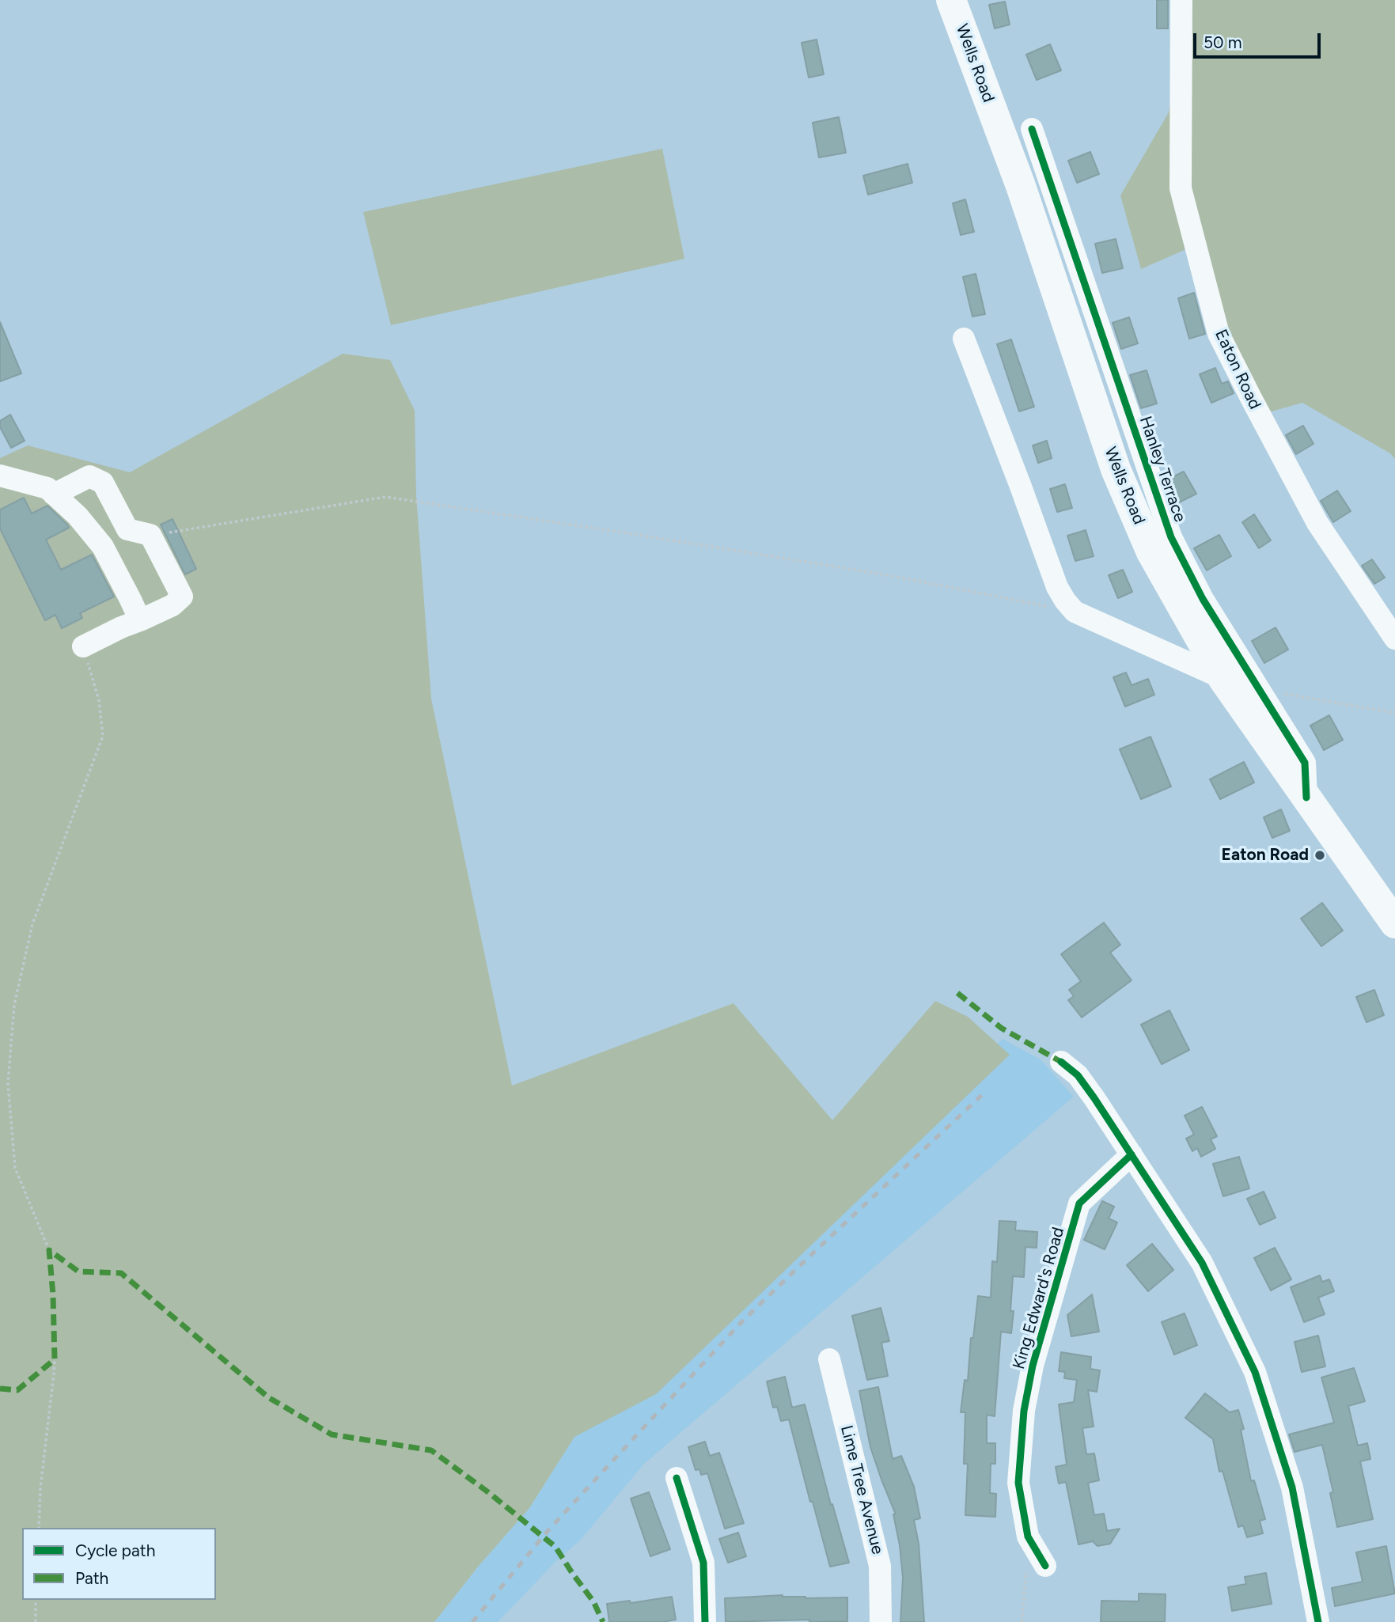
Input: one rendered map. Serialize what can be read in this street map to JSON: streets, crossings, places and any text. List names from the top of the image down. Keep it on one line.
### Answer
{"streets":{"highway":["Wells Road"],"street":["Eaton Road","Hanley Terrace","King Edward's Road","Lime Tree Avenue"]},"crossings":[["Wells Road","Hanley Terrace"]],"places":["Eaton Road"],"legend":["Cycle path","Path"],"scale_bar":"50 m"}
